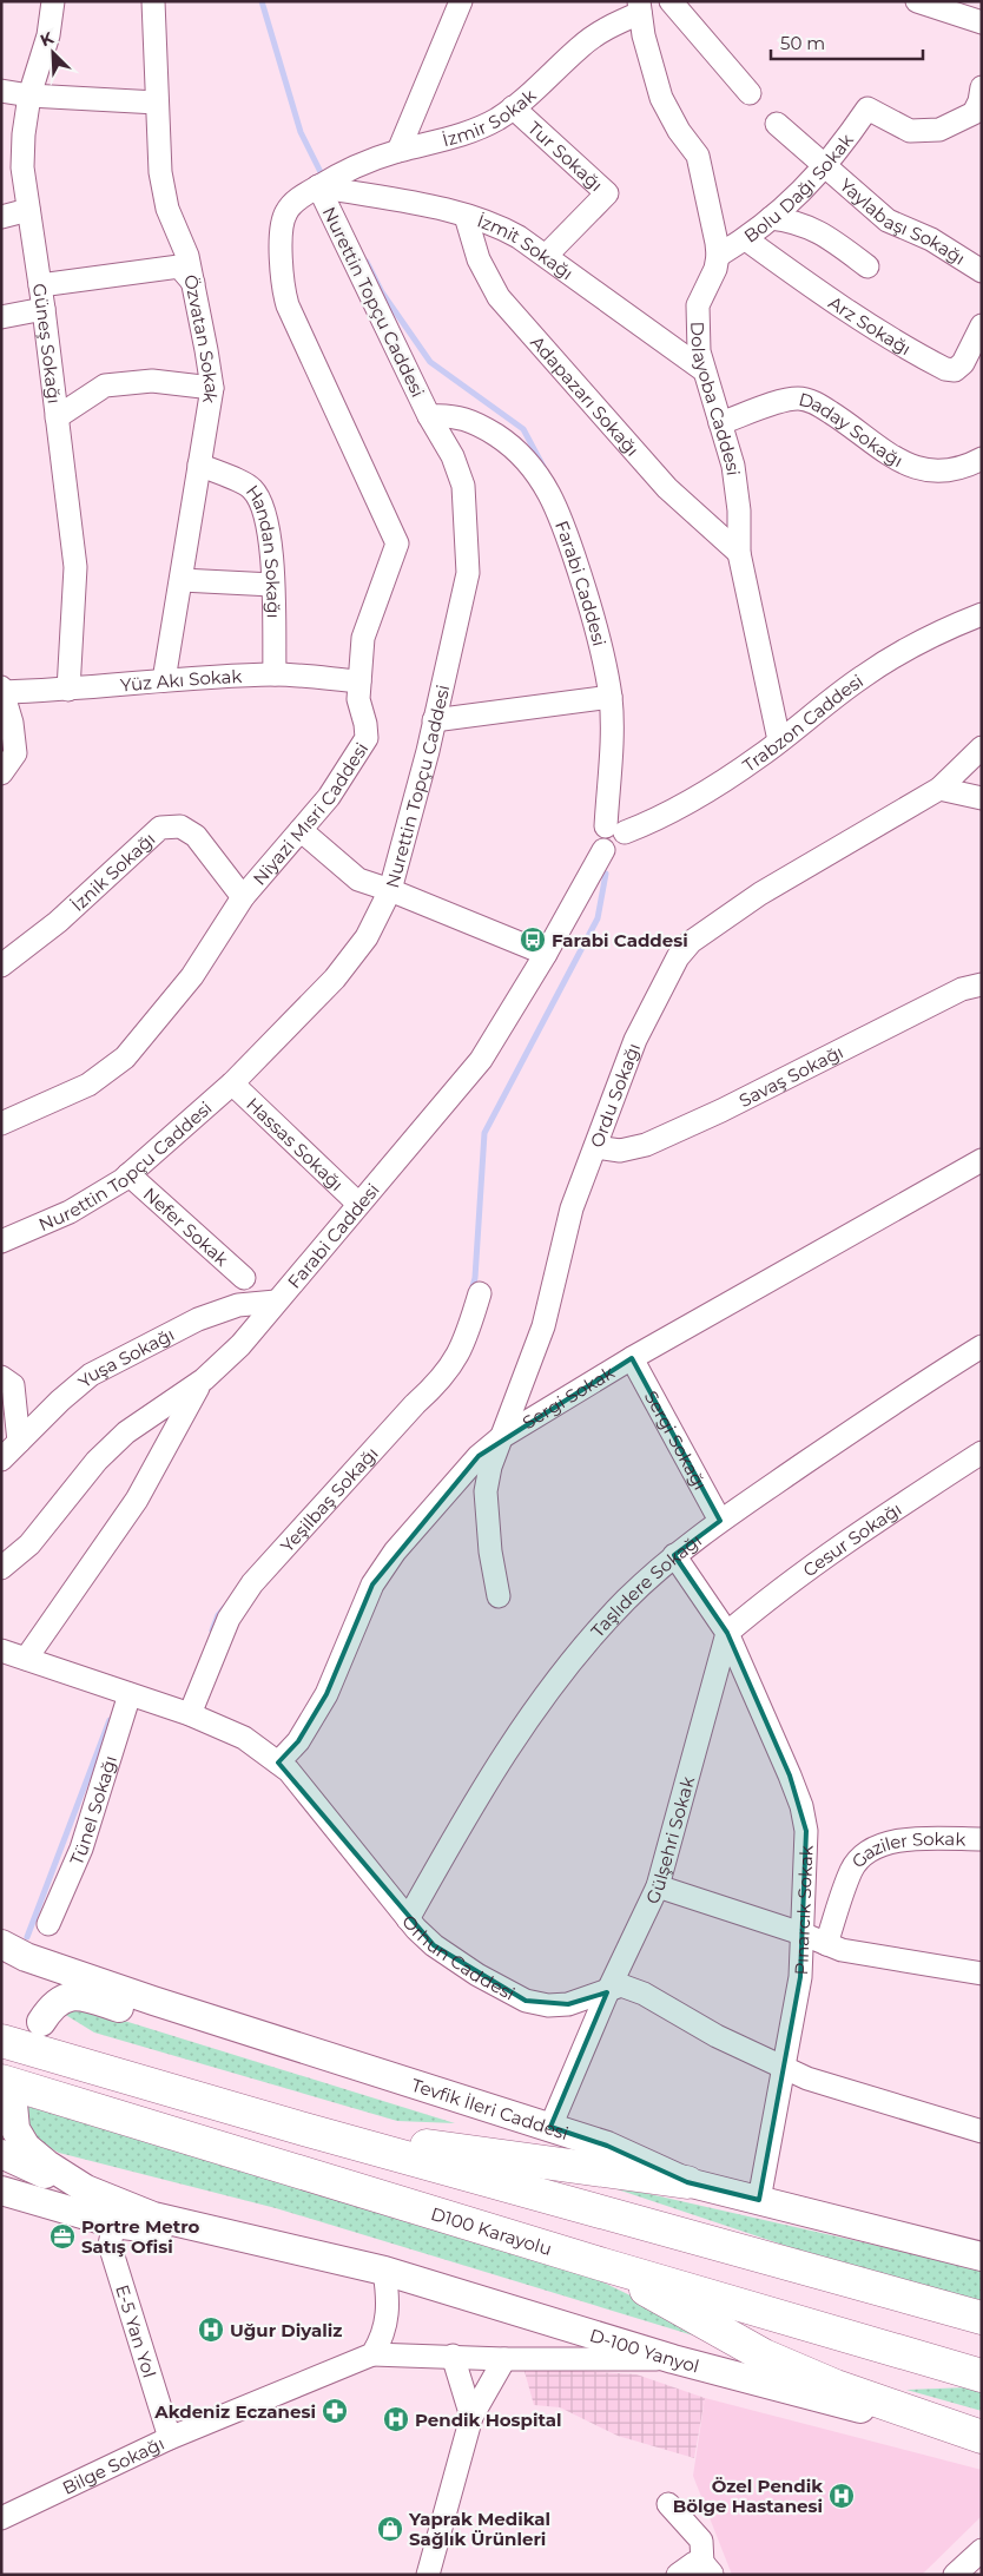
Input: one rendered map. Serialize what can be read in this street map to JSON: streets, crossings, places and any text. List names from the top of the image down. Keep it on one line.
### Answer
{"streets":{"highway":["D100 Karayolu"],"main road":["Tevfik İleri Caddesi","D-100 Yanyol"],"street":["İzmir Sokak","Tur Sokağı","Bolu Dağı Sokak","Yaylabaşı Sokağı","İzmit Sokağı","Nurettin Topçu Caddesi","Arz Sokağı","Özvatan Sokak","Güneş Sokağı","Adapazarı Sokağı","Dolayoba Caddesi","Daday Sokağı","Handan Sokağı","Farabi Caddesi","Yüz Akı Sokak","Trabzon Caddesi","Niyazi Mısri Caddesi","İznik Sokağı","Savaş Sokağı","Ordu Sokağı","Hassas Sokağı","Nefer Sokak","Yuşa Sokağı","Sergi Sokak","Sergi Sokağı","Yeşilbaş Sokağı","Cesur Sokağı","Taşlıdere Sokağı","Tünel Sokağı","Gülşehri Sokak","Gaziler Sokak","Pınarcık Sokak","Orhun Caddesi","E-5 Yan Yol","Bilge Sokağı"]},"crossings":[["İzmir Sokak","Tur Sokağı"],["İzmir Sokak","İzmit Sokağı"],["İzmir Sokak","Nurettin Topçu Caddesi"],["İzmir Sokak","Niyazi Mısri Caddesi"],["Tur Sokağı","İzmit Sokağı"],["Bolu Dağı Sokak","Yaylabaşı Sokağı"],["Bolu Dağı Sokak","Arz Sokağı"],["Bolu Dağı Sokak","Dolayoba Caddesi"],["İzmit Sokağı","Nurettin Topçu Caddesi"],["İzmit Sokağı","Adapazarı Sokağı"],["İzmit Sokağı","Dolayoba Caddesi"],["İzmit Sokağı","Niyazi Mısri Caddesi"],["Nurettin Topçu Caddesi","Farabi Caddesi"],["Nurettin Topçu Caddesi","Niyazi Mısri Caddesi"],["Nurettin Topçu Caddesi","Hassas Sokağı"],["Nurettin Topçu Caddesi","Nefer Sokak"],["Özvatan Sokak","Handan Sokağı"],["Özvatan Sokak","Yüz Akı Sokak"],["Güneş Sokağı","Yüz Akı Sokak"],["Adapazarı Sokağı","Dolayoba Caddesi"],["Dolayoba Caddesi","Daday Sokağı"],["Dolayoba Caddesi","Trabzon Caddesi"],["Handan Sokağı","Yüz Akı Sokak"],["Farabi Caddesi","Trabzon Caddesi"],["Farabi Caddesi","Hassas Sokağı"],["Farabi Caddesi","Yuşa Sokağı"],["Yüz Akı Sokak","Niyazi Mısri Caddesi"],["Niyazi Mısri Caddesi","İznik Sokağı"],["Savaş Sokağı","Ordu Sokağı"],["Ordu Sokağı","Sergi Sokak"],["Sergi Sokak","Sergi Sokağı"],["Sergi Sokak","Orhun Caddesi"],["Sergi Sokağı","Taşlıdere Sokağı"],["Yeşilbaş Sokağı","Orhun Caddesi"],["Cesur Sokağı","Gülşehri Sokak"],["Cesur Sokağı","Pınarcık Sokak"],["Taşlıdere Sokağı","Orhun Caddesi"],["Tünel Sokağı","Orhun Caddesi"],["Gülşehri Sokak","Pınarcık Sokak"],["Gülşehri Sokak","Orhun Caddesi"],["Gülşehri Sokak","Tevfik İleri Caddesi"],["Pınarcık Sokak","Orhun Caddesi"],["Pınarcık Sokak","Tevfik İleri Caddesi"],["E-5 Yan Yol","Bilge Sokağı"]],"places":{"bus stop":["Farabi̇ Caddesi̇"],"office":["Portre Metro Satış Ofisi"],"hospital":["Uğur Diyaliz","Pendik Hospital","Özel Pendik Bölge Hastanesi"],"pharmacy":["Akdeniz Eczanesi"],"shop":["Yaprak Medikal Sağlık Ürünleri"]},"scale_bar":"50 m","north":"top left"}
